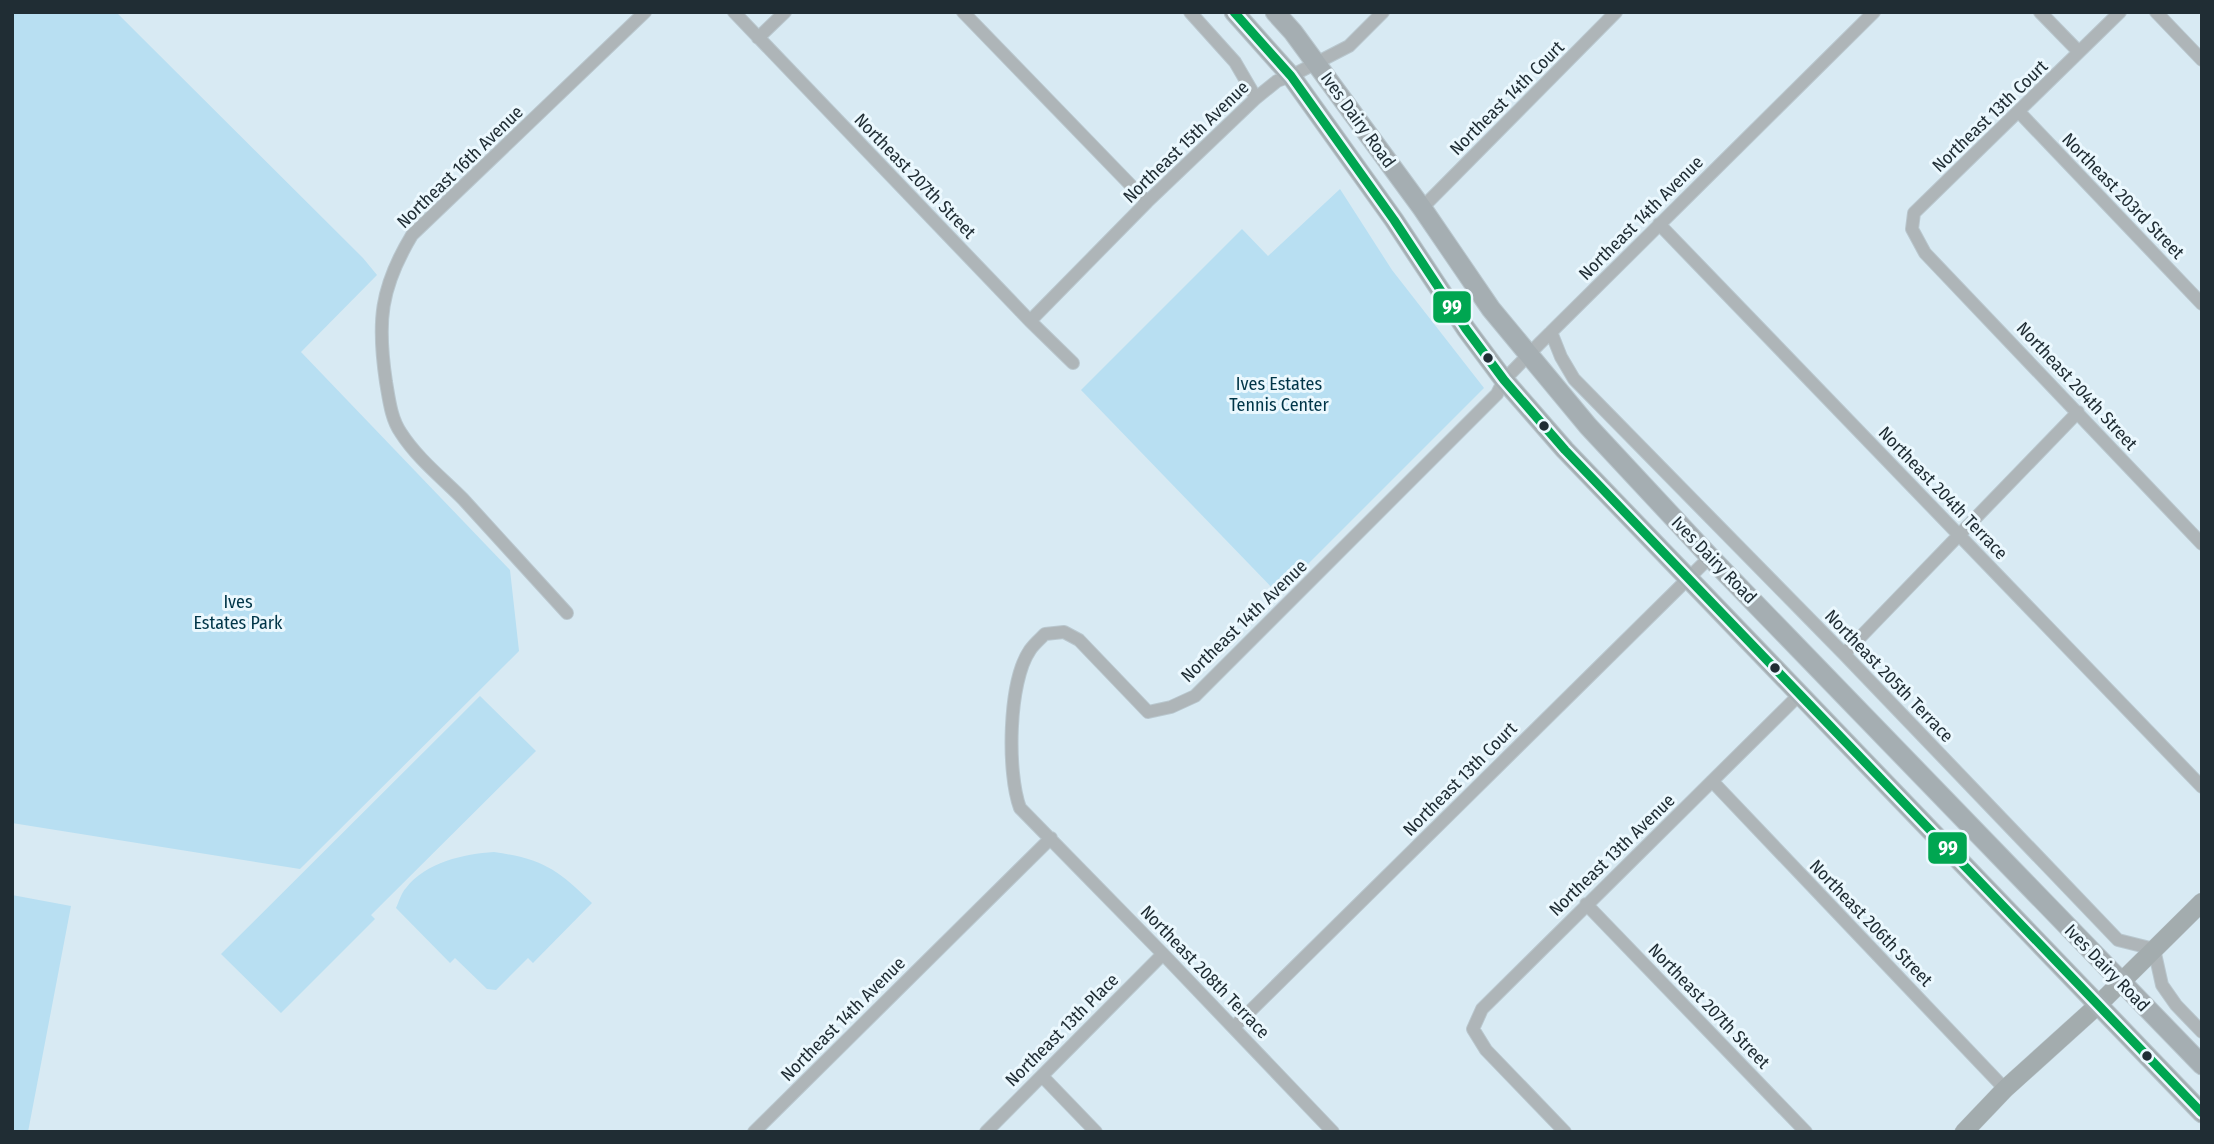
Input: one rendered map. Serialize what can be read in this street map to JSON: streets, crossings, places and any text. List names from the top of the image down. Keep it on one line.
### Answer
{"streets":{"main road":["Ives Dairy Road"],"street":["Northeast 14th Court","Northeast 13th Court","Northeast 15th Avenue","Northeast 16th Avenue","Northeast 207th Street","Northeast 203rd Street","Northeast 14th Avenue","Northeast 204th Street","Northeast 204th Terrace","Northeast 205th Terrace","Northeast 13th Avenue","Northeast 206th Street","Northeast 208th Terrace","Northeast 13th Place"]},"crossings":[["Northeast 14th Court","Ives Dairy Road"],["Northeast 13th Court","Ives Dairy Road"],["Northeast 13th Court","Northeast 203rd Street"],["Northeast 13th Court","Northeast 204th Street"],["Northeast 13th Court","Northeast 208th Terrace"],["Ives Dairy Road","Northeast 15th Avenue"],["Ives Dairy Road","Northeast 14th Avenue"],["Ives Dairy Road","Northeast 13th Avenue"],["Northeast 15th Avenue","Northeast 207th Street"],["Northeast 207th Street","Northeast 13th Avenue"],["Northeast 14th Avenue","Northeast 204th Terrace"],["Northeast 14th Avenue","Northeast 205th Terrace"],["Northeast 14th Avenue","Northeast 208th Terrace"],["Northeast 13th Avenue","Northeast 206th Street"],["Northeast 208th Terrace","Northeast 13th Place"]],"parks":["Ives Estates Tennis Center","Ives Estates Park"],"lines":["transit line 99"]}
